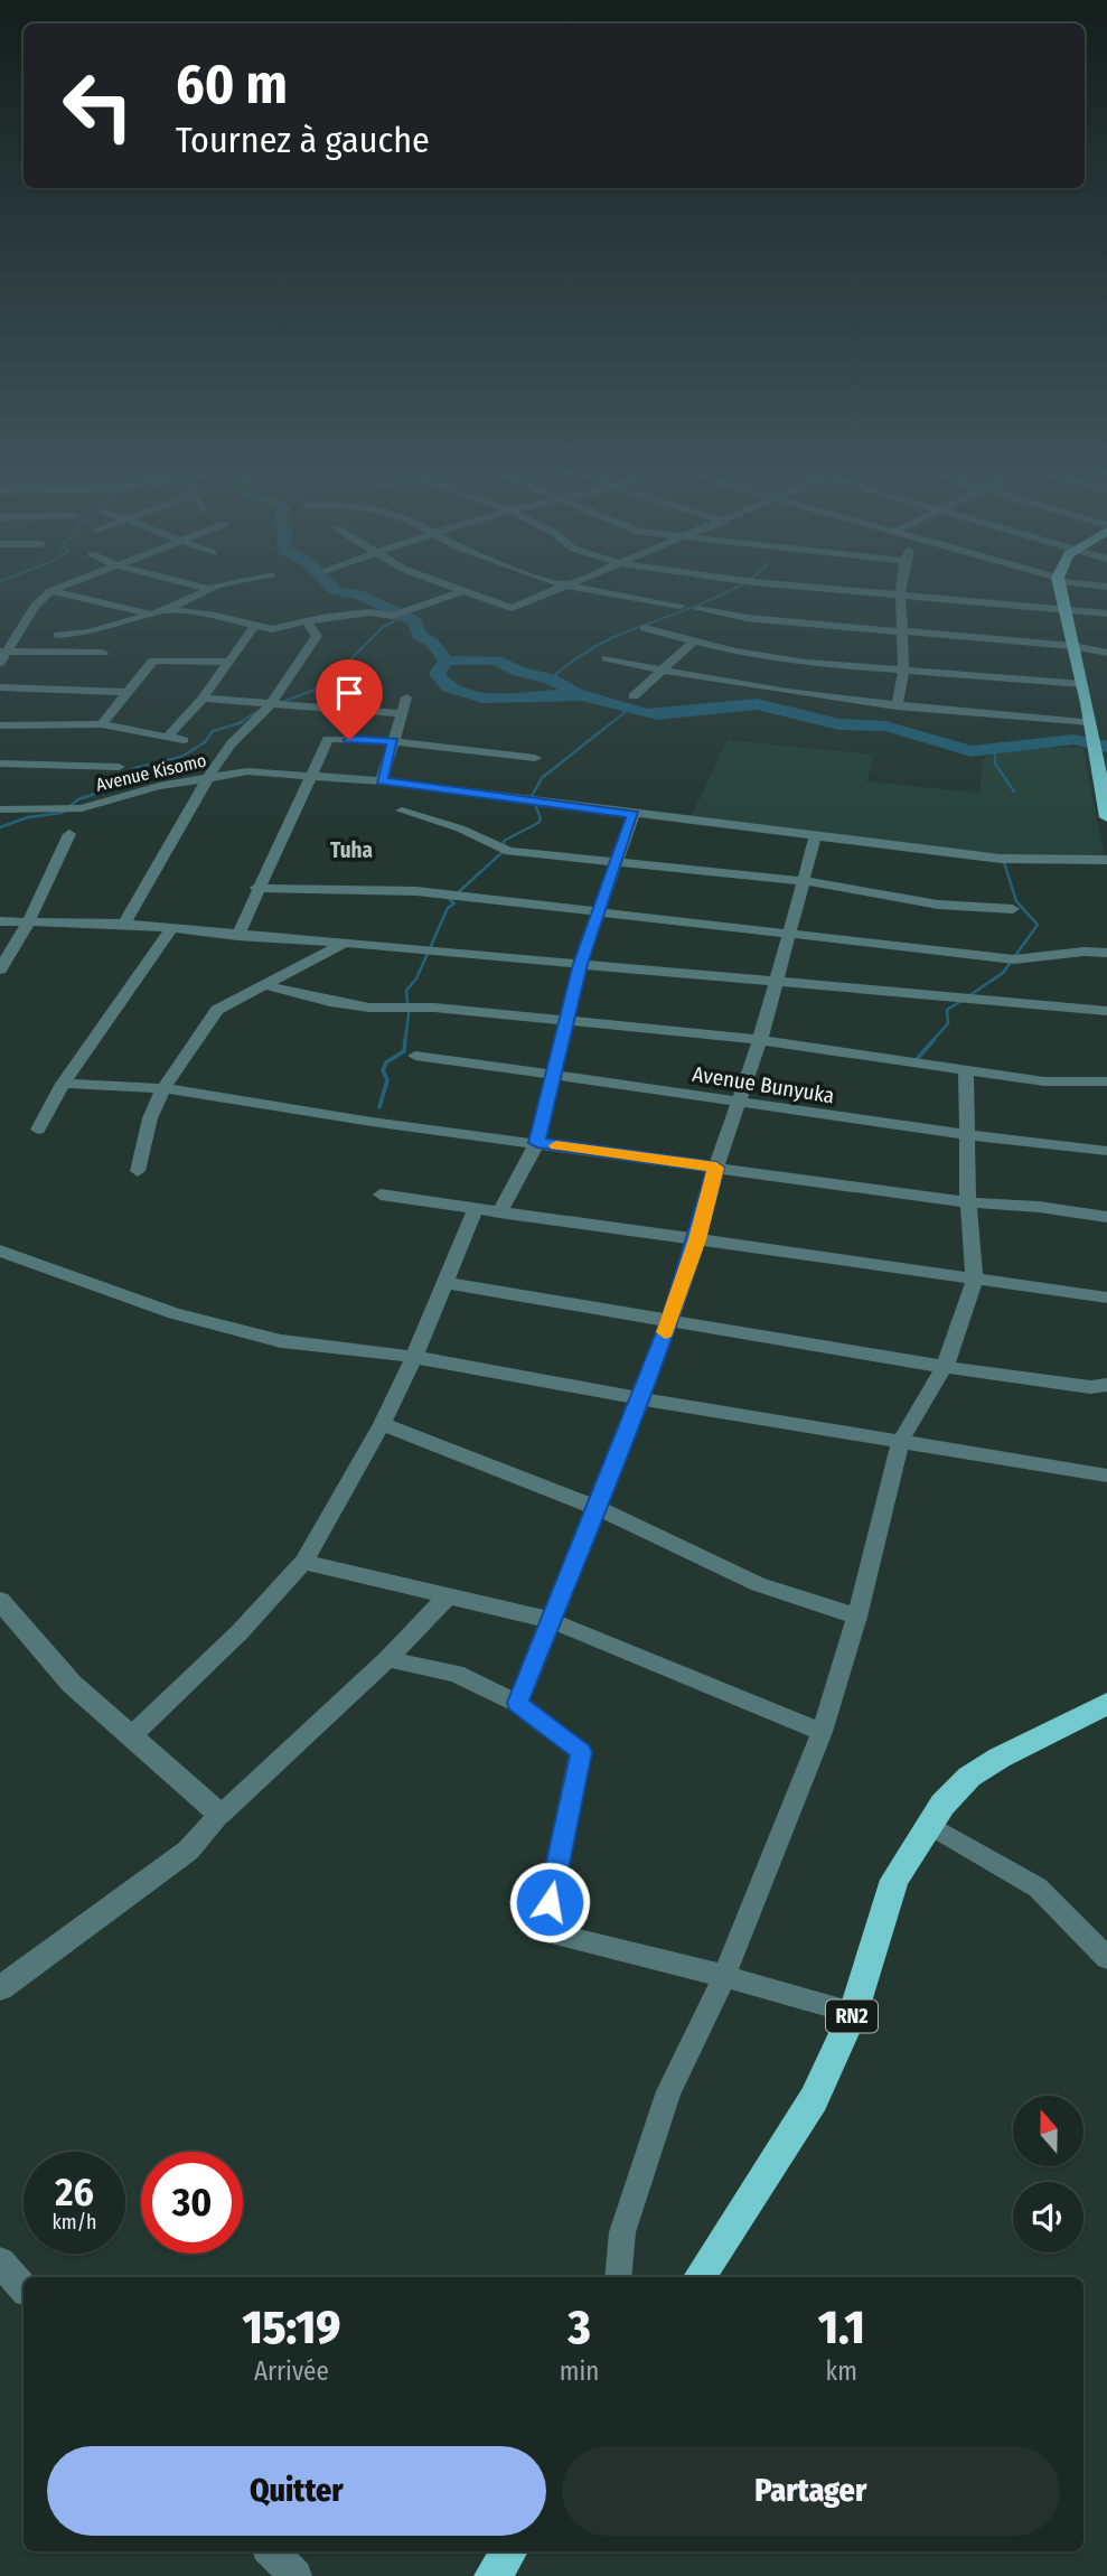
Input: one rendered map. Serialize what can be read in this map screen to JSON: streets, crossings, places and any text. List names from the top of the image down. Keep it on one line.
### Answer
{"streets":{"highway":["RN2"],"street":["Avenue Kisomo","Avenue Bunyuka"]},"districts":["Tuha"],"north":"top","page":{"turn":["60 m","Tournez à gauche"],"speed":"26 km/h","limit":"30","eta":["15:19","Arrivée","3","min","1.1","km"],"buttons":["Quitter","Partager"]}}
